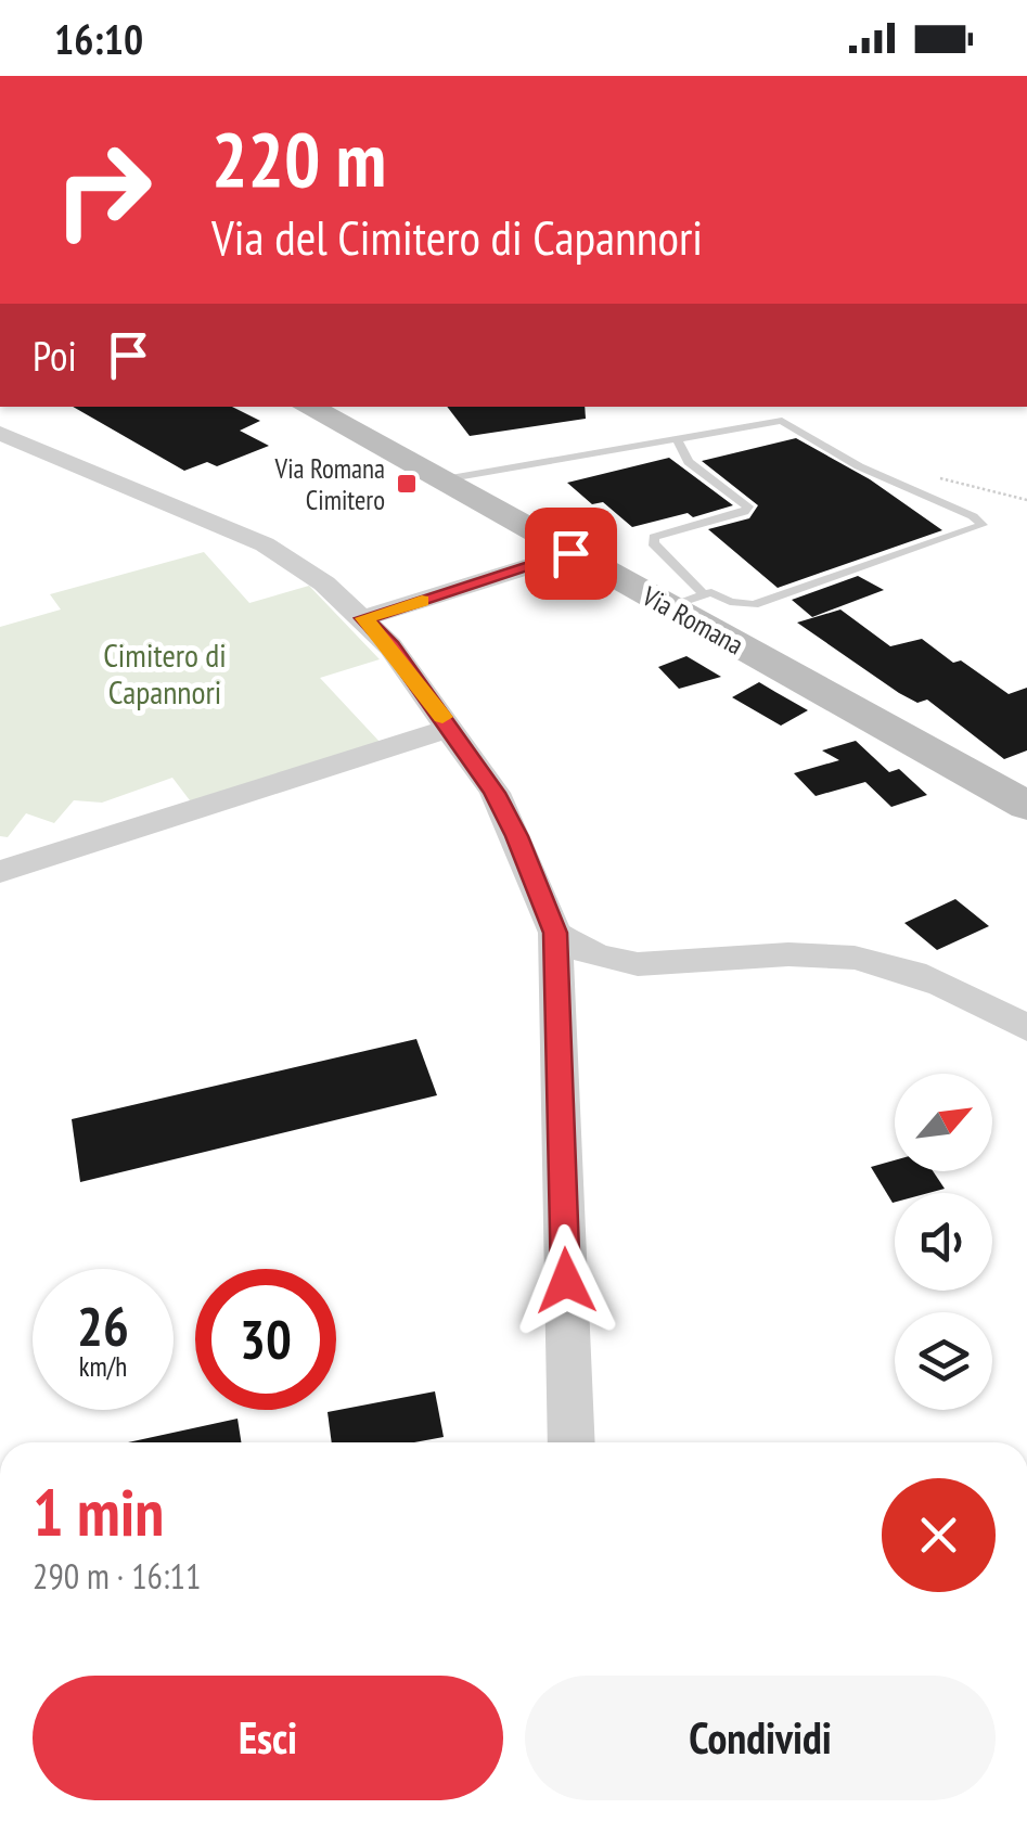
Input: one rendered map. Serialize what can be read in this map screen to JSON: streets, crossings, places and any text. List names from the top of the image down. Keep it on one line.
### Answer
{"streets":{"street":["Via Romana"]},"parks":["Cimitero di Capannori"],"places":{"transit":["Via Romana Cimitero"]},"north":"top right","page":{"status":"16:10","turn":["220 m","Via del Cimitero di Capannori"],"then":"Poi","speed":"26 km/h","limit":"30","heading":["1 min","290 m · 16:11"],"buttons":["Esci","Condividi"]}}
